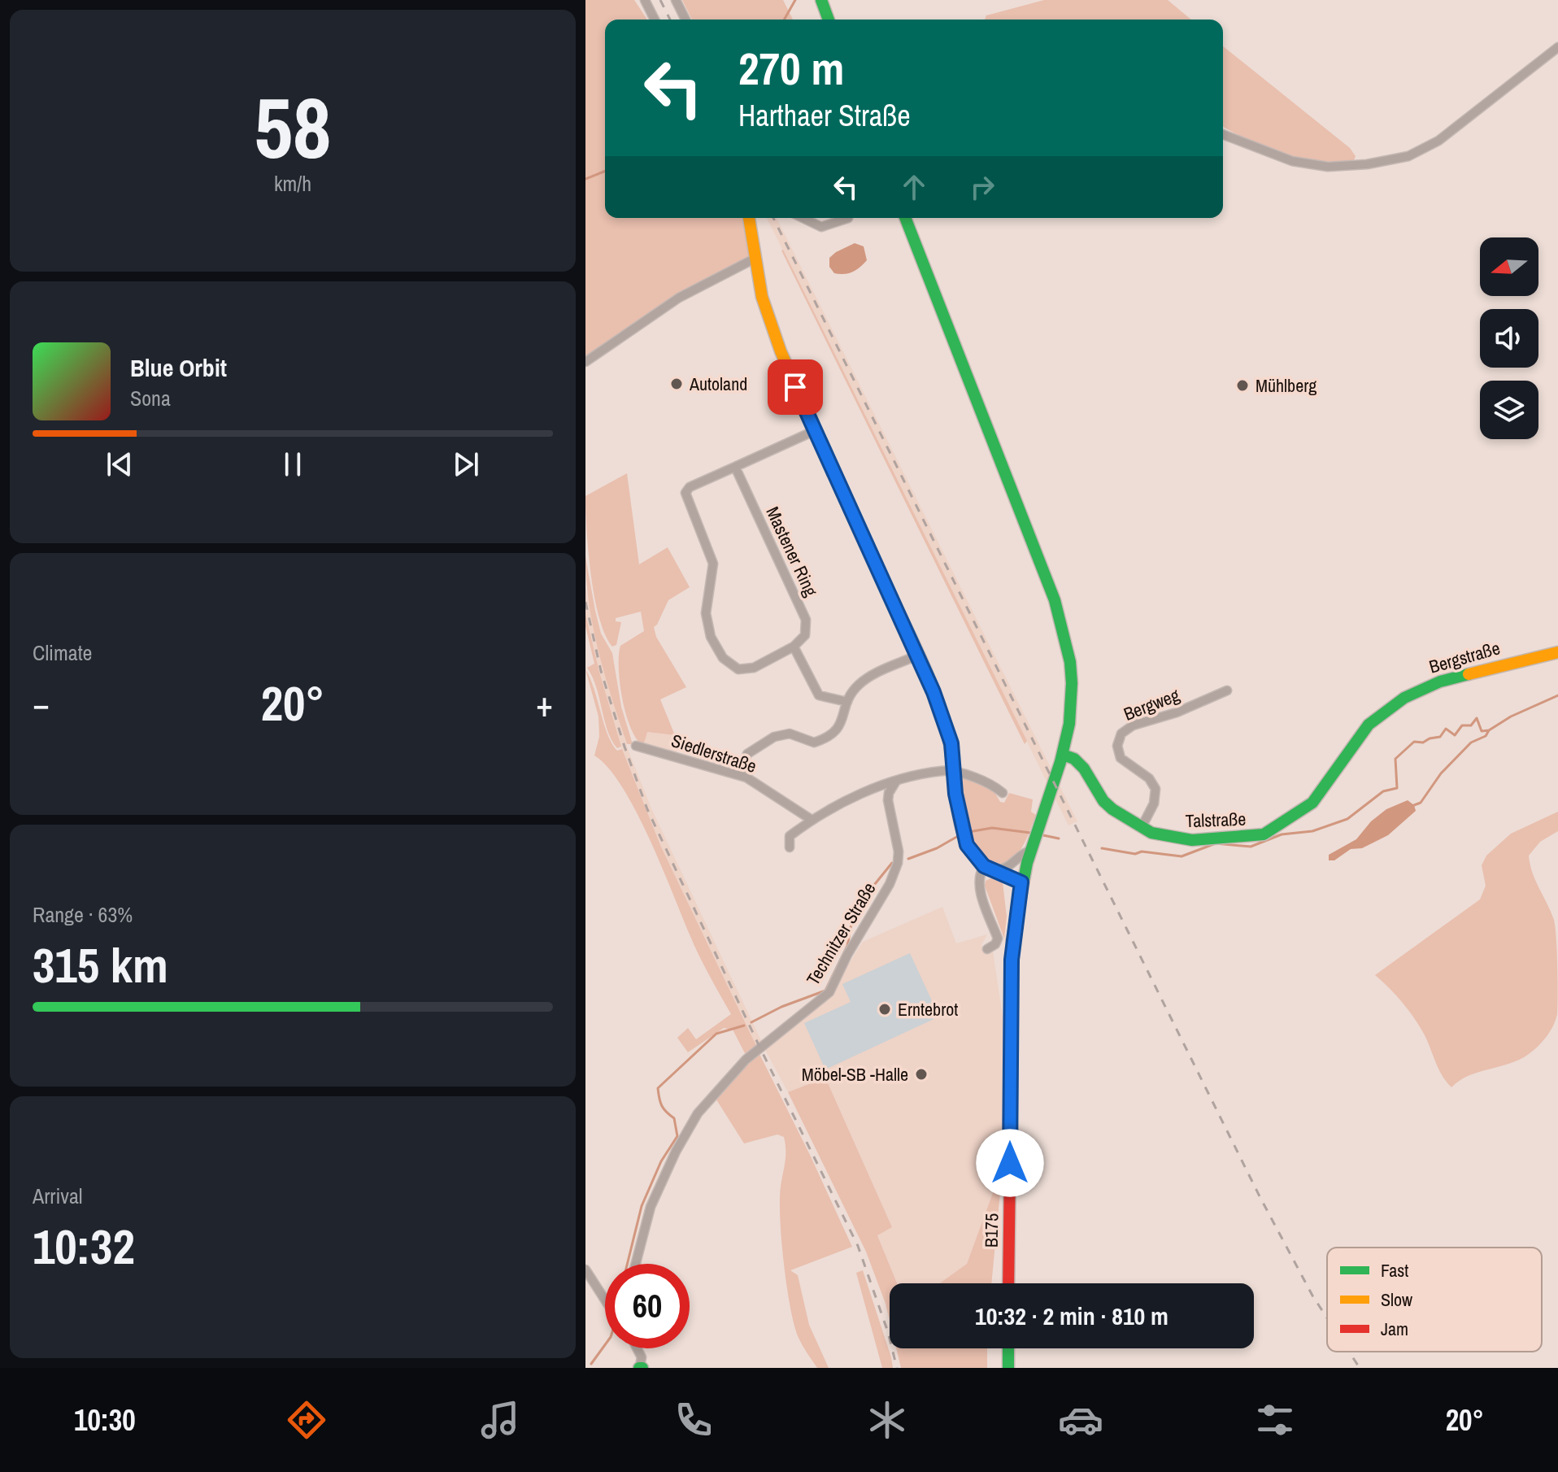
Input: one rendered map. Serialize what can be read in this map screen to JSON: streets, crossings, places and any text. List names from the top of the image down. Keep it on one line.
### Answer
{"streets":{"street":["Mastener Ring","Bergstraße","Bergweg","Siedlerstraße","Talstraße","Technitzer Straße","B175"]},"crossings":[["Bergstraße","Talstraße"],["Bergweg","Talstraße"],["Talstraße","B175"]],"places":["Autoland","Mühlberg","Erntebrot","Möbel-SB -Halle"],"legend":["Fast","Slow","Jam"],"north":"left","page":{"tile":[["58","km/h"],"Climate",["Range · 63%","315 km"],["Arrival","10:32"]],"turn":["270 m","Harthaer Straße"],"song":["Blue Orbit","Sona"],"heat":["−","20°","+"],"limit":"60","trip":"10:32 · 2 min · 810 m","tabs":["10:30","20°"]}}
